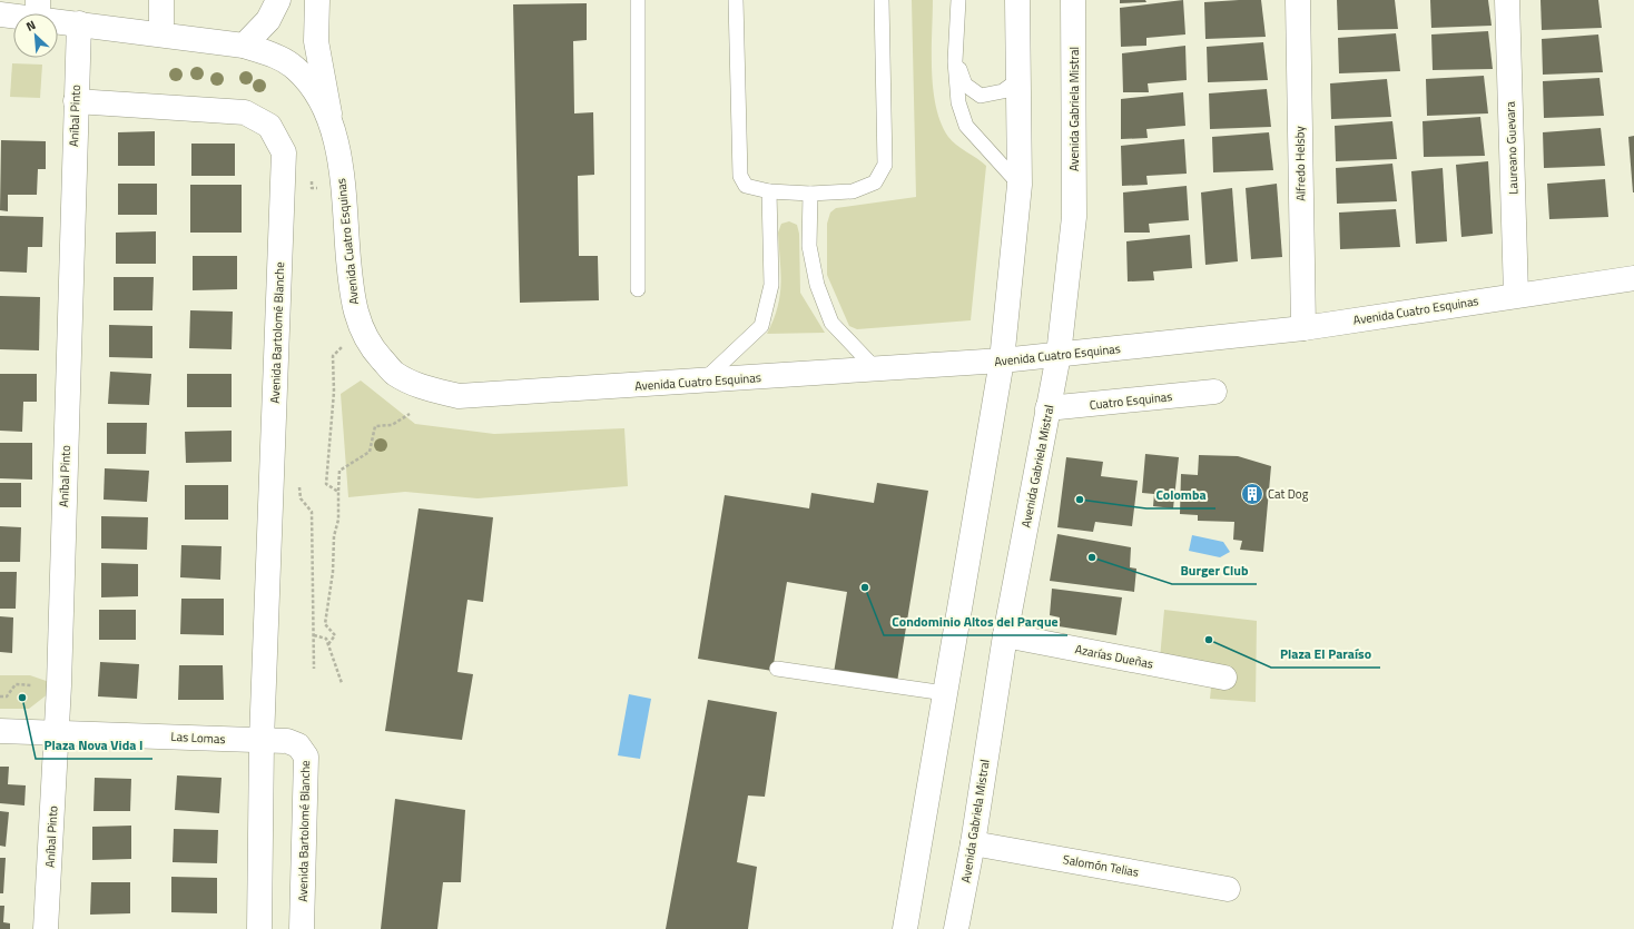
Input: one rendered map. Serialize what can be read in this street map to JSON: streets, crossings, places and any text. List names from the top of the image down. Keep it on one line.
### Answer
{"streets":{"street":["Avenida Gabriela Mistral","Aníbal Pinto","Laureano Guevara","Alfredo Helsby","Avenida Cuatro Esquinas","Avenida Bartolomé Blanche","Cuatro Esquinas","Azarías Dueñas","Las Lomas","Salomón Telias"]},"crossings":[["Avenida Gabriela Mistral","Avenida Cuatro Esquinas"],["Avenida Gabriela Mistral","Cuatro Esquinas"],["Avenida Gabriela Mistral","Azarías Dueñas"],["Avenida Gabriela Mistral","Salomón Telias"],["Aníbal Pinto","Avenida Cuatro Esquinas"],["Aníbal Pinto","Avenida Bartolomé Blanche"],["Aníbal Pinto","Las Lomas"],["Laureano Guevara","Avenida Cuatro Esquinas"],["Alfredo Helsby","Avenida Cuatro Esquinas"],["Avenida Bartolomé Blanche","Las Lomas"]],"places":{"building":["Cat Dog"],"other":["Colomba","Burger Club","Condominio Altos del Parque","Plaza El Paraíso","Plaza Nova Vida I"]},"north":"top left"}
